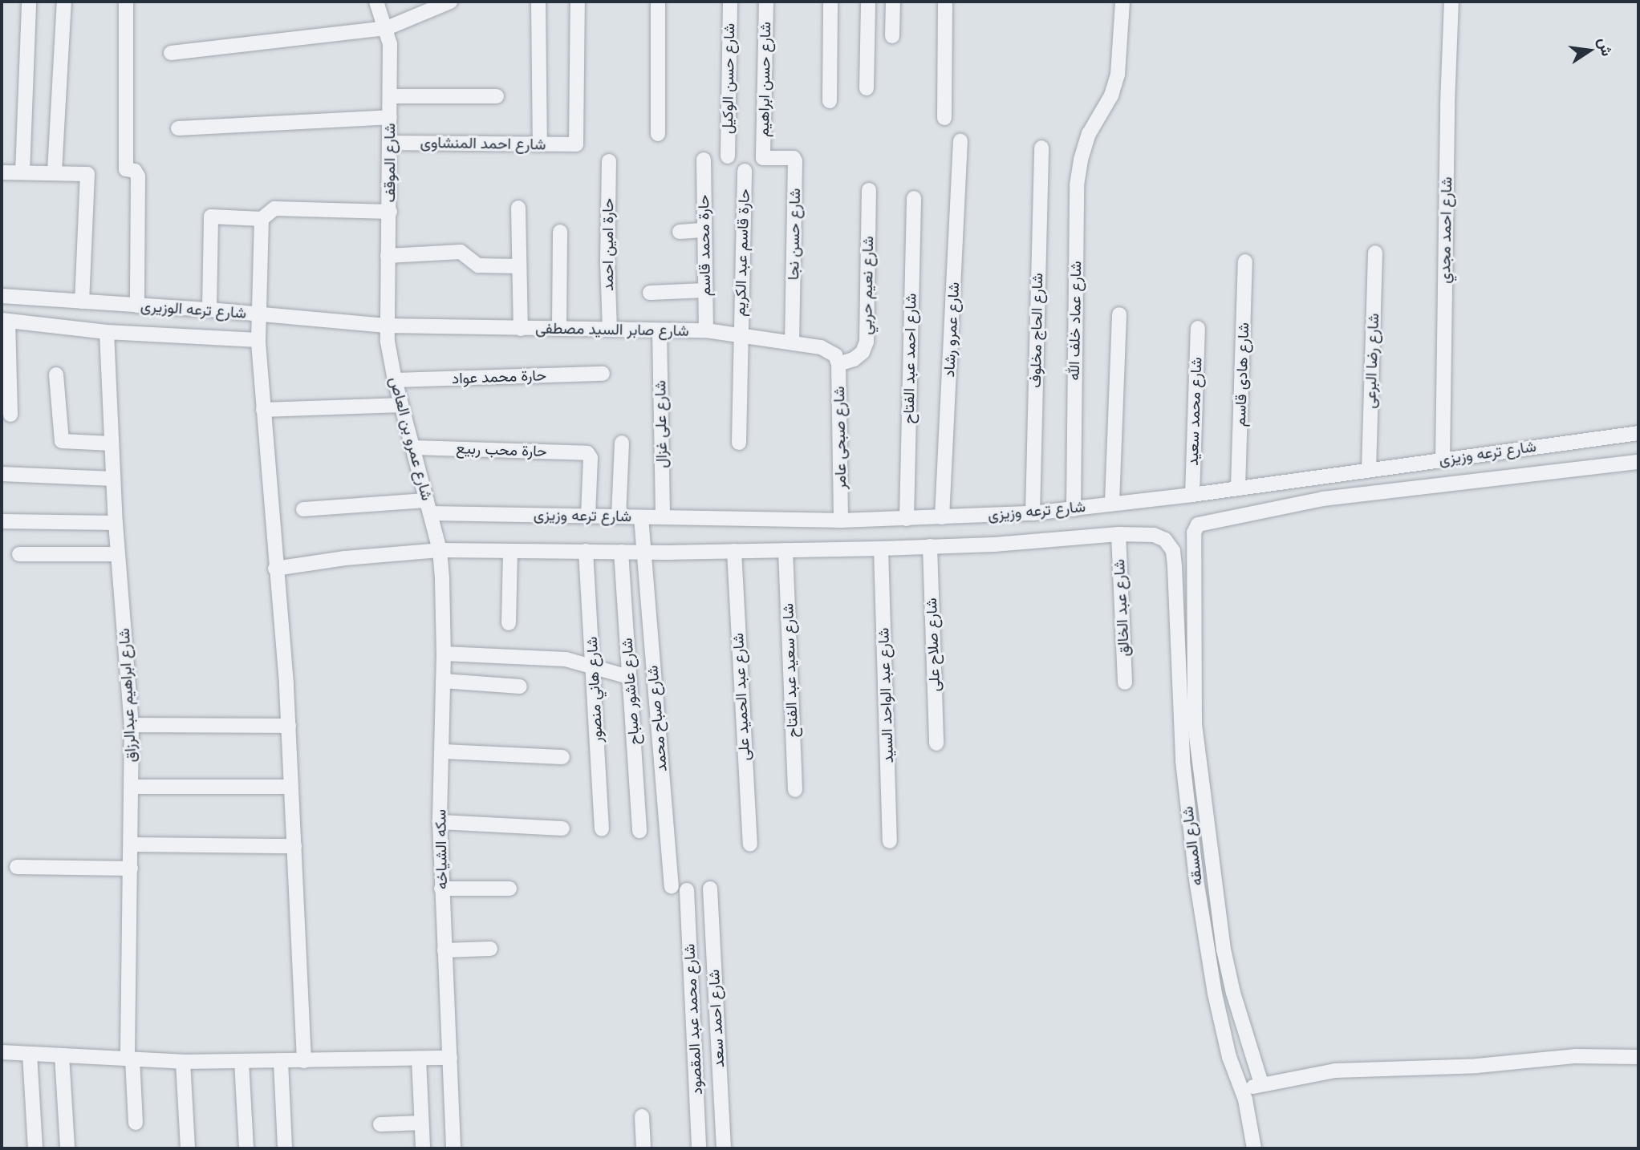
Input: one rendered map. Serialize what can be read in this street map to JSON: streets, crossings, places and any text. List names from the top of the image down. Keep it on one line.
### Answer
{"streets":{"street":["شارع حسن الوكيل","شارع حسن ابراهيم","شارع احمد المنشاوى","شارع الموقف","شارع احمد مجدي","شارع حسن نجا","حارة امين احمد","حارة محمد قاسم","حارة قاسم عبد الكريم","شارع نعيم حربي","شارع ترعه الوزيرى","شارع عماد خلف الله","شارع صابر السيد مصطفى","شارع عمرو رشاد","شارع الحاج مخلوف","شارع احمد عبد الفتاح","شارع رضا البرعى","شارع هادى قاسم","حارة محمد عواد","شارع محمد سعيد","شارع على غزال","شارع صبحى عامر","شارع عمرو بن العاص","حارة محب ربيع","شارع ترعه وزيزى","شارع عبد الخالق","شارع صلاح على","شارع سعيد عبد الفتاح","شارع هاني منصور","شارع عاشور صباح","شارع ابراهيم عبدالرزاق","شارع عبد الواحد السيد","شارع عبد الحميد على","شارع صباح محمد","شارع المسقه","سكه الشياخه","شارع احمد سعد","شارع محمد عبد المقصود"]},"crossings":[["شارع حسن ابراهيم","شارع حسن نجا"],["شارع احمد المنشاوى","شارع الموقف"],["شارع الموقف","شارع ترعه الوزيرى"],["شارع الموقف","شارع صابر السيد مصطفى"],["شارع الموقف","شارع عمرو بن العاص"],["شارع احمد مجدي","شارع ترعه وزيزى"],["شارع حسن نجا","شارع صابر السيد مصطفى"],["حارة امين احمد","شارع صابر السيد مصطفى"],["حارة محمد قاسم","شارع صابر السيد مصطفى"],["حارة قاسم عبد الكريم","شارع صابر السيد مصطفى"],["شارع نعيم حربي","شارع صابر السيد مصطفى"],["شارع نعيم حربي","شارع صبحى عامر"],["شارع ترعه الوزيرى","شارع صابر السيد مصطفى"],["شارع ترعه الوزيرى","شارع عمرو بن العاص"],["شارع ترعه الوزيرى","شارع ابراهيم عبدالرزاق"],["شارع عماد خلف الله","شارع ترعه وزيزى"],["شارع صابر السيد مصطفى","شارع على غزال"],["شارع صابر السيد مصطفى","شارع صبحى عامر"],["شارع صابر السيد مصطفى","شارع عمرو بن العاص"],["شارع عمرو رشاد","شارع ترعه وزيزى"],["شارع الحاج مخلوف","شارع ترعه وزيزى"],["شارع احمد عبد الفتاح","شارع ترعه وزيزى"],["شارع رضا البرعى","شارع ترعه وزيزى"],["شارع هادى قاسم","شارع ترعه وزيزى"],["حارة محمد عواد","شارع عمرو بن العاص"],["شارع محمد سعيد","شارع ترعه وزيزى"],["شارع على غزال","شارع ترعه وزيزى"],["شارع صبحى عامر","شارع ترعه وزيزى"],["شارع عمرو بن العاص","حارة محب ربيع"],["شارع عمرو بن العاص","شارع ترعه وزيزى"],["شارع عمرو بن العاص","سكه الشياخه"],["حارة محب ربيع","شارع ترعه وزيزى"],["شارع ترعه وزيزى","شارع عبد الخالق"],["شارع ترعه وزيزى","شارع صلاح على"],["شارع ترعه وزيزى","شارع سعيد عبد الفتاح"],["شارع ترعه وزيزى","شارع هاني منصور"],["شارع ترعه وزيزى","شارع عاشور صباح"],["شارع ترعه وزيزى","شارع عبد الواحد السيد"],["شارع ترعه وزيزى","شارع عبد الحميد على"],["شارع ترعه وزيزى","شارع صباح محمد"],["شارع ترعه وزيزى","شارع المسقه"],["شارع ترعه وزيزى","سكه الشياخه"]],"north":"right"}
